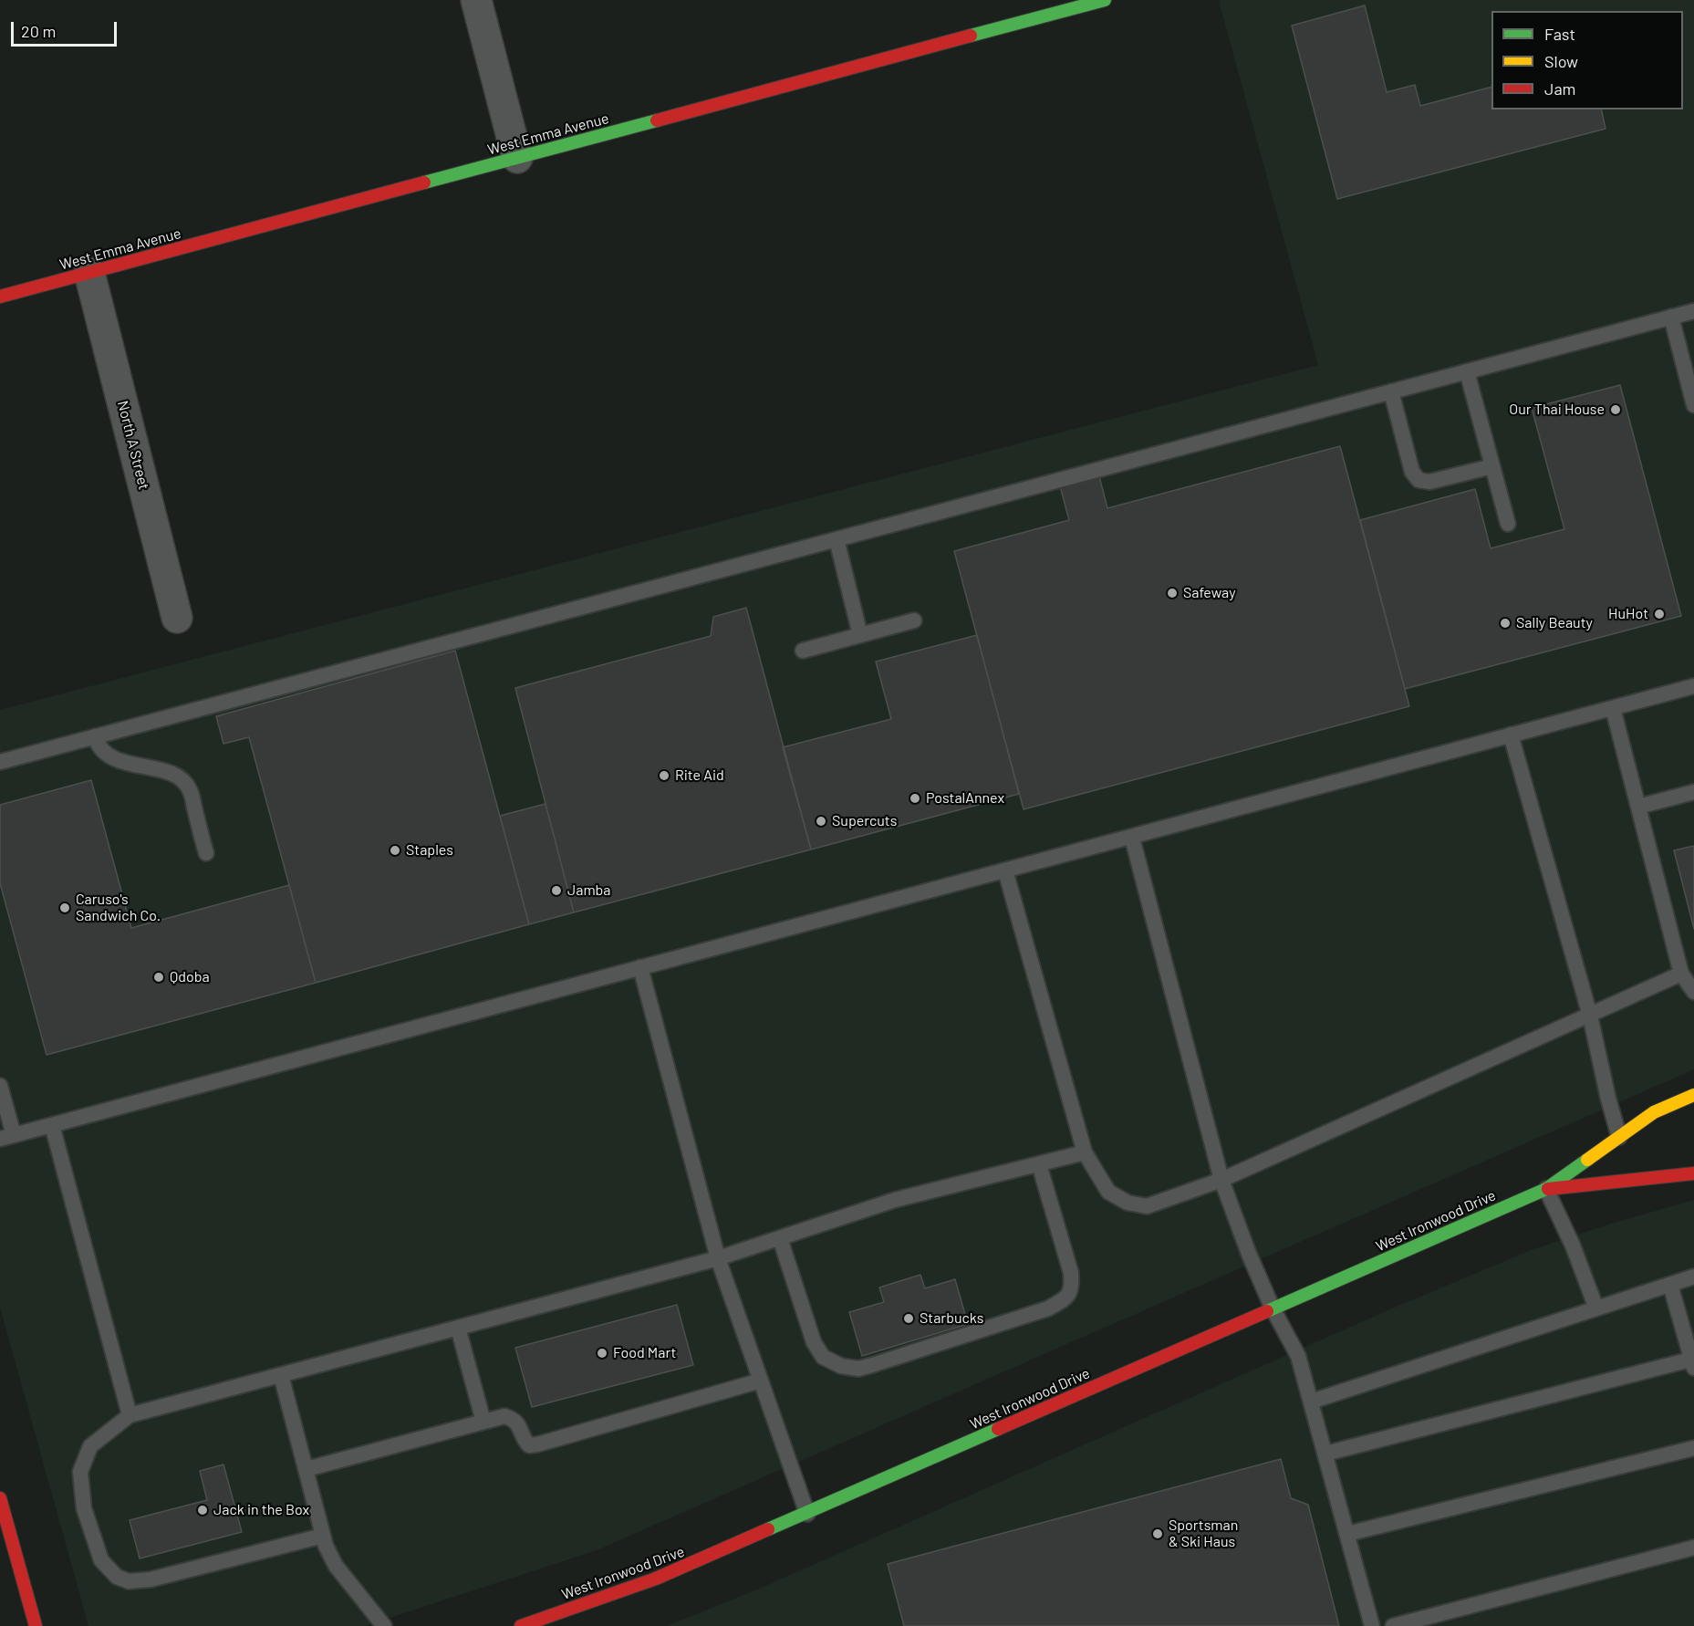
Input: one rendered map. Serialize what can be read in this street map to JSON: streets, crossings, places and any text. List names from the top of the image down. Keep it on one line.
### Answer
{"streets":{"street":["West Emma Avenue","North A Street","West Ironwood Drive"]},"crossings":[["West Emma Avenue","North A Street"]],"places":["Our Thai House","Safeway","HuHot","Sally Beauty","Rite Aid","PostalAnnex","Supercuts","Staples","Jamba","Caruso's Sandwich Co.","Qdoba","Starbucks","Food Mart","Jack in the Box","Sportsman & Ski Haus"],"legend":["Fast","Slow","Jam"],"scale_bar":"20 m"}
